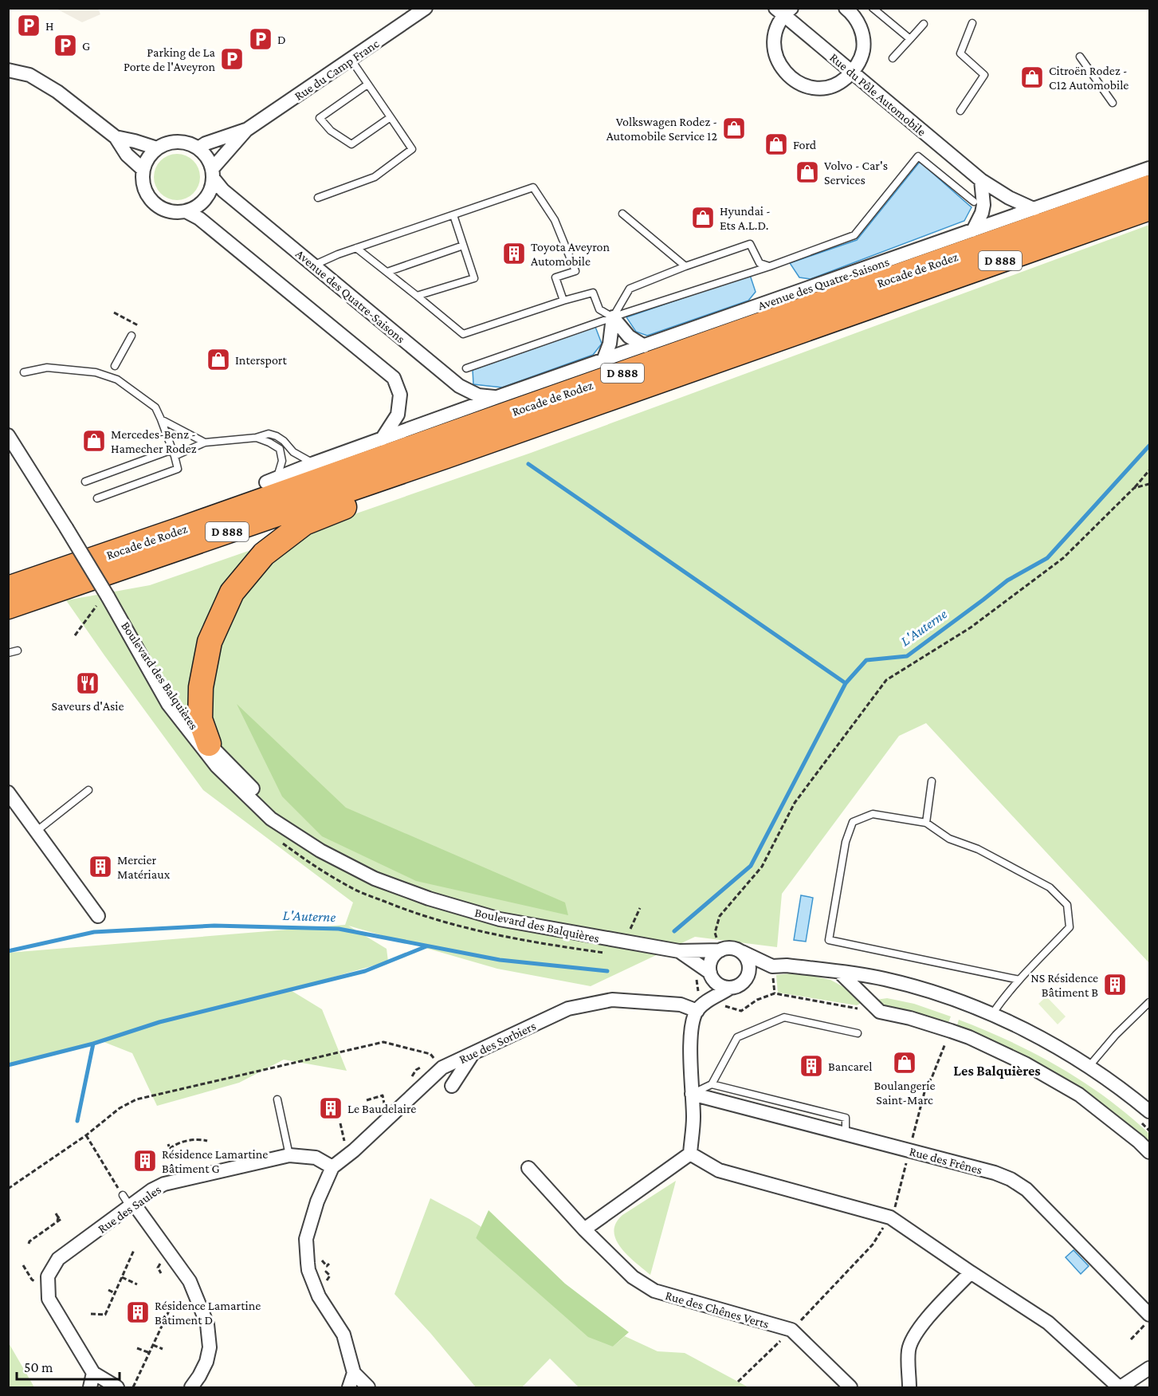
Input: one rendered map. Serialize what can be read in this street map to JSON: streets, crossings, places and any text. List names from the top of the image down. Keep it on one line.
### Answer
{"streets":{"highway":["D 888","Rocade de Rodez"],"street":["Rue du Camp Franc","Rue du Pôle Automobile","Avenue des Quatre-Saisons","Boulevard des Balquières","Rue des Sorbiers","Rue des Frênes","Rue des Saules","Rue des Chênes Verts"]},"crossings":[["Rue du Camp Franc","Avenue des Quatre-Saisons"],["Rue du Pôle Automobile","Avenue des Quatre-Saisons"],["Rue des Sorbiers","Rue des Saules"]],"districts":["Les Balquières"],"water":["L'Auterne"],"places":{"parking":["H","D","G","Parking de La Porte de l'Aveyron"],"shop":["Citroën Rodez - C12 Automobile","Volkswagen Rodez - Automobile Service 12","Ford","Volvo - Car's Services","Hyundai - Ets A.L.D.","Intersport","Mercedes-Benz - Hamecher Rodez","Boulangerie Saint-Marc"],"building":["Toyota Aveyron Automobile","Mercier Matériaux","NS Résidence Bâtiment B","Bancarel","Le Baudelaire","Résidence Lamartine Bâtiment G","Résidence Lamartine Bâtiment D"],"restaurant":["Saveurs d'Asie"]},"scale_bar":"50 m"}
